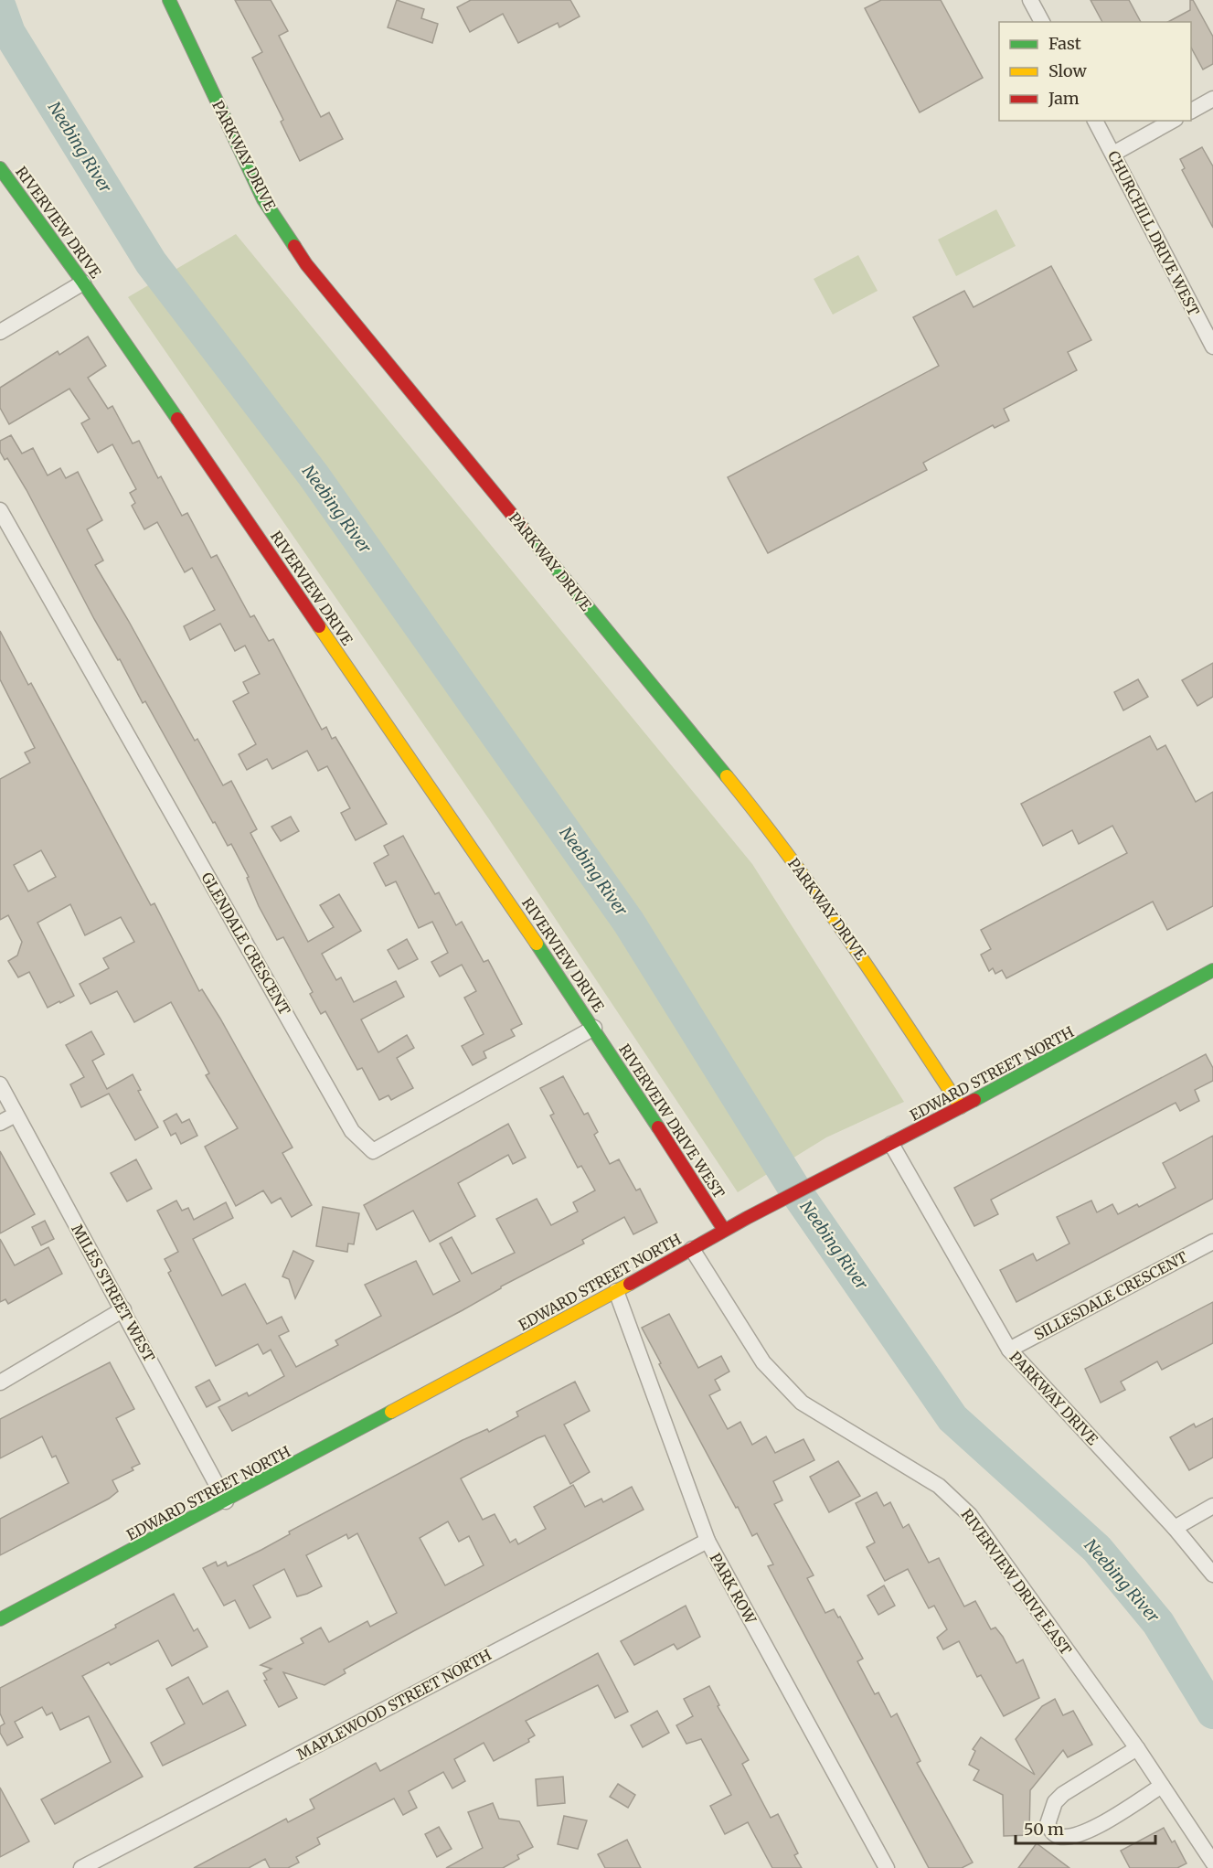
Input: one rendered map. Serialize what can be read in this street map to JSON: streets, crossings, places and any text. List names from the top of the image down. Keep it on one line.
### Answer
{"streets":{"street":["PARKWAY DRIVE","RIVERVIEW DRIVE","CHURCHILL DRIVE WEST","GLENDALE CRESCENT","EDWARD STREET NORTH","RIVERVEIW DRIVE WEST","MILES STREET WEST","SILLESDALE CRESCENT","RIVERVIEW DRIVE EAST","PARK ROW","MAPLEWOOD STREET NORTH"]},"crossings":[["PARKWAY DRIVE","EDWARD STREET NORTH"],["PARKWAY DRIVE","SILLESDALE CRESCENT"],["RIVERVIEW DRIVE","GLENDALE CRESCENT"],["RIVERVIEW DRIVE","RIVERVEIW DRIVE WEST"],["GLENDALE CRESCENT","RIVERVEIW DRIVE WEST"],["EDWARD STREET NORTH","RIVERVEIW DRIVE WEST"],["EDWARD STREET NORTH","MILES STREET WEST"],["EDWARD STREET NORTH","RIVERVIEW DRIVE EAST"],["EDWARD STREET NORTH","PARK ROW"],["PARK ROW","MAPLEWOOD STREET NORTH"]],"water":["Neebing River"],"legend":["Fast","Slow","Jam"],"scale_bar":"50 m"}
